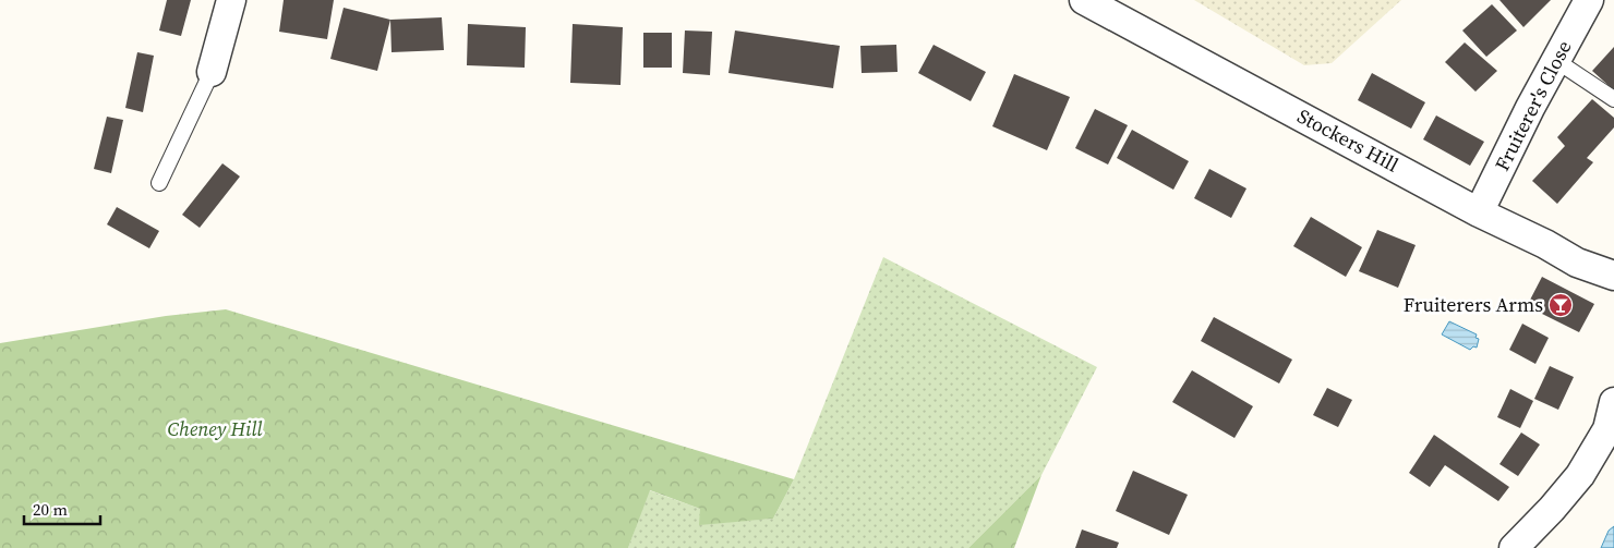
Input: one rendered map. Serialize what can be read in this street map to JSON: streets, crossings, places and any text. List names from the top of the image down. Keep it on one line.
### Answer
{"streets":{"street":["Fruiterer's Close","Stockers Hill"]},"crossings":[["Fruiterer's Close","Stockers Hill"]],"parks":["Cheney Hill"],"places":{"bar":["Fruiterers Arms"]},"scale_bar":"20 m"}
